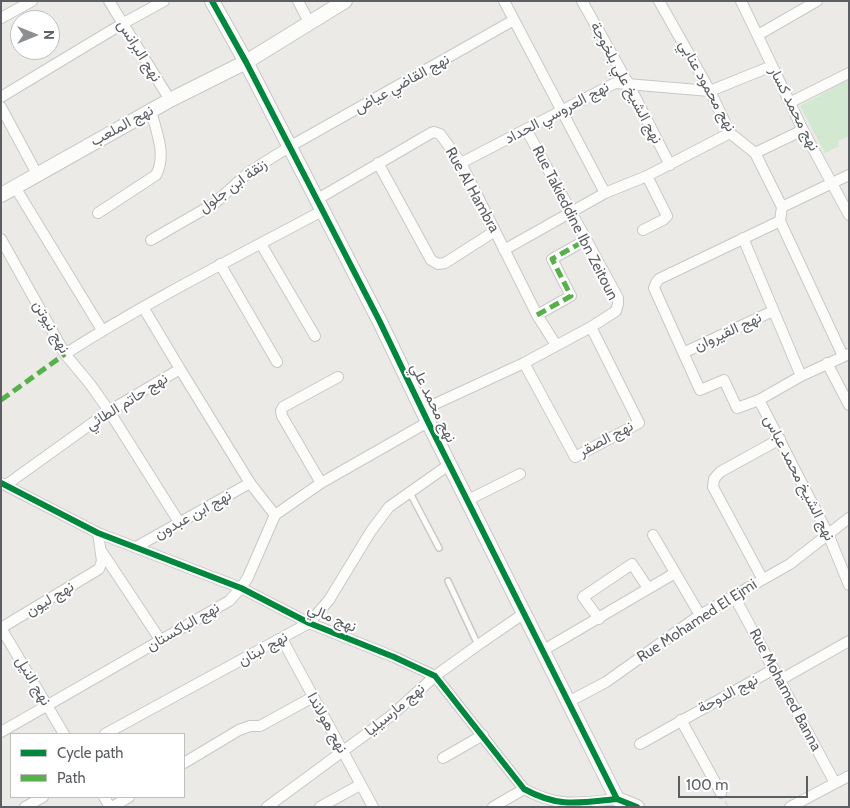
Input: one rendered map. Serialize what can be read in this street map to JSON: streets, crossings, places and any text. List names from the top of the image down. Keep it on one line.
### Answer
{"streets":{"street":["نهج البرانس","نهج الشيخ علي بلخوجة","نهج القاضي عياض","نهج محمود عنابي","نهج محمد كسار","نهج العروسي الحداد","نهج الملعب","زنقة ابن جلول","Rue Al Hambra","Rue Takieddine Ibn Zeitoun","نهج نيوتن","نهج القيروان","نهج حاتم الطائي","نهج محمد علي","نهج الصقر","نهج الشيخ محمد عباس","نهج ابن عبدون","نهج ليون","نهج مالي","Rue Mohamed El Ejmi","نهج الباكستان","نهج لبنان","نهج النيل","Rue Mohamed Banna","نهج الدوحة","نهج مارسيليا","نهج هولاندا"]},"crossings":[["نهج البرانس","نهج الملعب"],["نهج الشيخ علي بلخوجة","نهج العروسي الحداد"],["نهج القاضي عياض","زنقة ابن جلول"],["نهج القاضي عياض","نهج محمد علي"],["نهج محمود عنابي","نهج العروسي الحداد"],["نهج محمد كسار","نهج العروسي الحداد"],["نهج العروسي الحداد","Rue Al Hambra"],["نهج العروسي الحداد","Rue Takieddine Ibn Zeitoun"],["نهج الملعب","نهج محمد علي"],["زنقة ابن جلول","نهج محمد علي"],["Rue Al Hambra","Rue Takieddine Ibn Zeitoun"],["Rue Al Hambra","نهج نيوتن"],["Rue Al Hambra","نهج محمد علي"],["Rue Takieddine Ibn Zeitoun","نهج محمد علي"],["Rue Takieddine Ibn Zeitoun","نهج الصقر"],["نهج نيوتن","نهج حاتم الطائي"],["نهج نيوتن","نهج ابن عبدون"],["نهج القيروان","نهج الشيخ محمد عباس"],["نهج حاتم الطائي","نهج ابن عبدون"],["نهج حاتم الطائي","نهج مالي"],["نهج حاتم الطائي","نهج الباكستان"],["نهج محمد علي","نهج مالي"],["نهج محمد علي","Rue Mohamed El Ejmi"],["نهج محمد علي","نهج لبنان"],["نهج محمد علي","نهج مارسيليا"],["نهج الشيخ محمد عباس","Rue Mohamed El Ejmi"],["نهج ابن عبدون","نهج مالي"],["نهج ليون","نهج النيل"],["نهج مالي","نهج الباكستان"],["نهج مالي","نهج لبنان"],["نهج مالي","نهج مارسيليا"],["Rue Mohamed El Ejmi","Rue Mohamed Banna"],["نهج الباكستان","نهج النيل"],["نهج لبنان","نهج هولاندا"],["Rue Mohamed Banna","نهج الدوحة"],["نهج مارسيليا","نهج هولاندا"]],"legend":["Cycle path","Path"],"scale_bar":"100 m","north":"right"}
